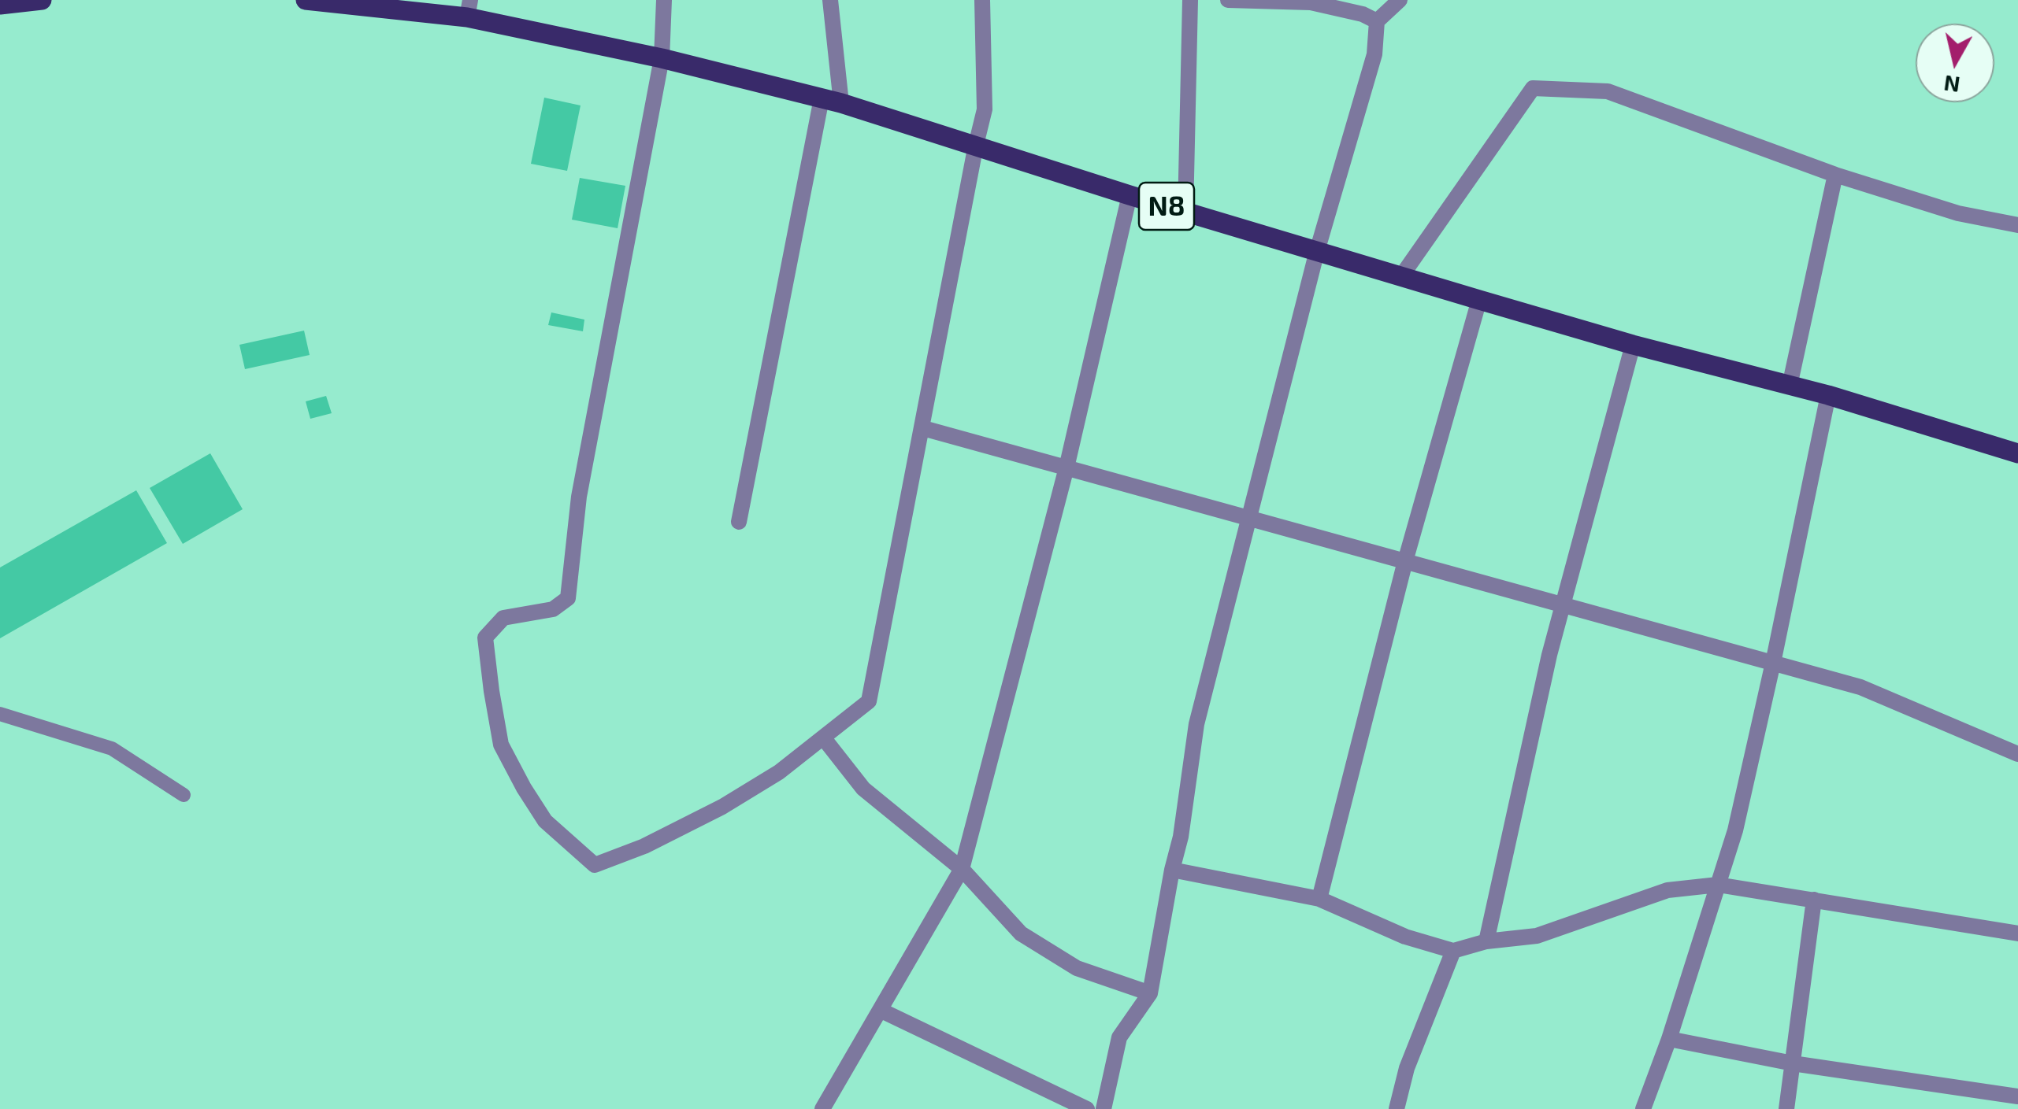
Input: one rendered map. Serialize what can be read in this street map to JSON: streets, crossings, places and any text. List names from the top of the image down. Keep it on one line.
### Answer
{"streets":{"main road":["N8"]},"north":"bottom"}
